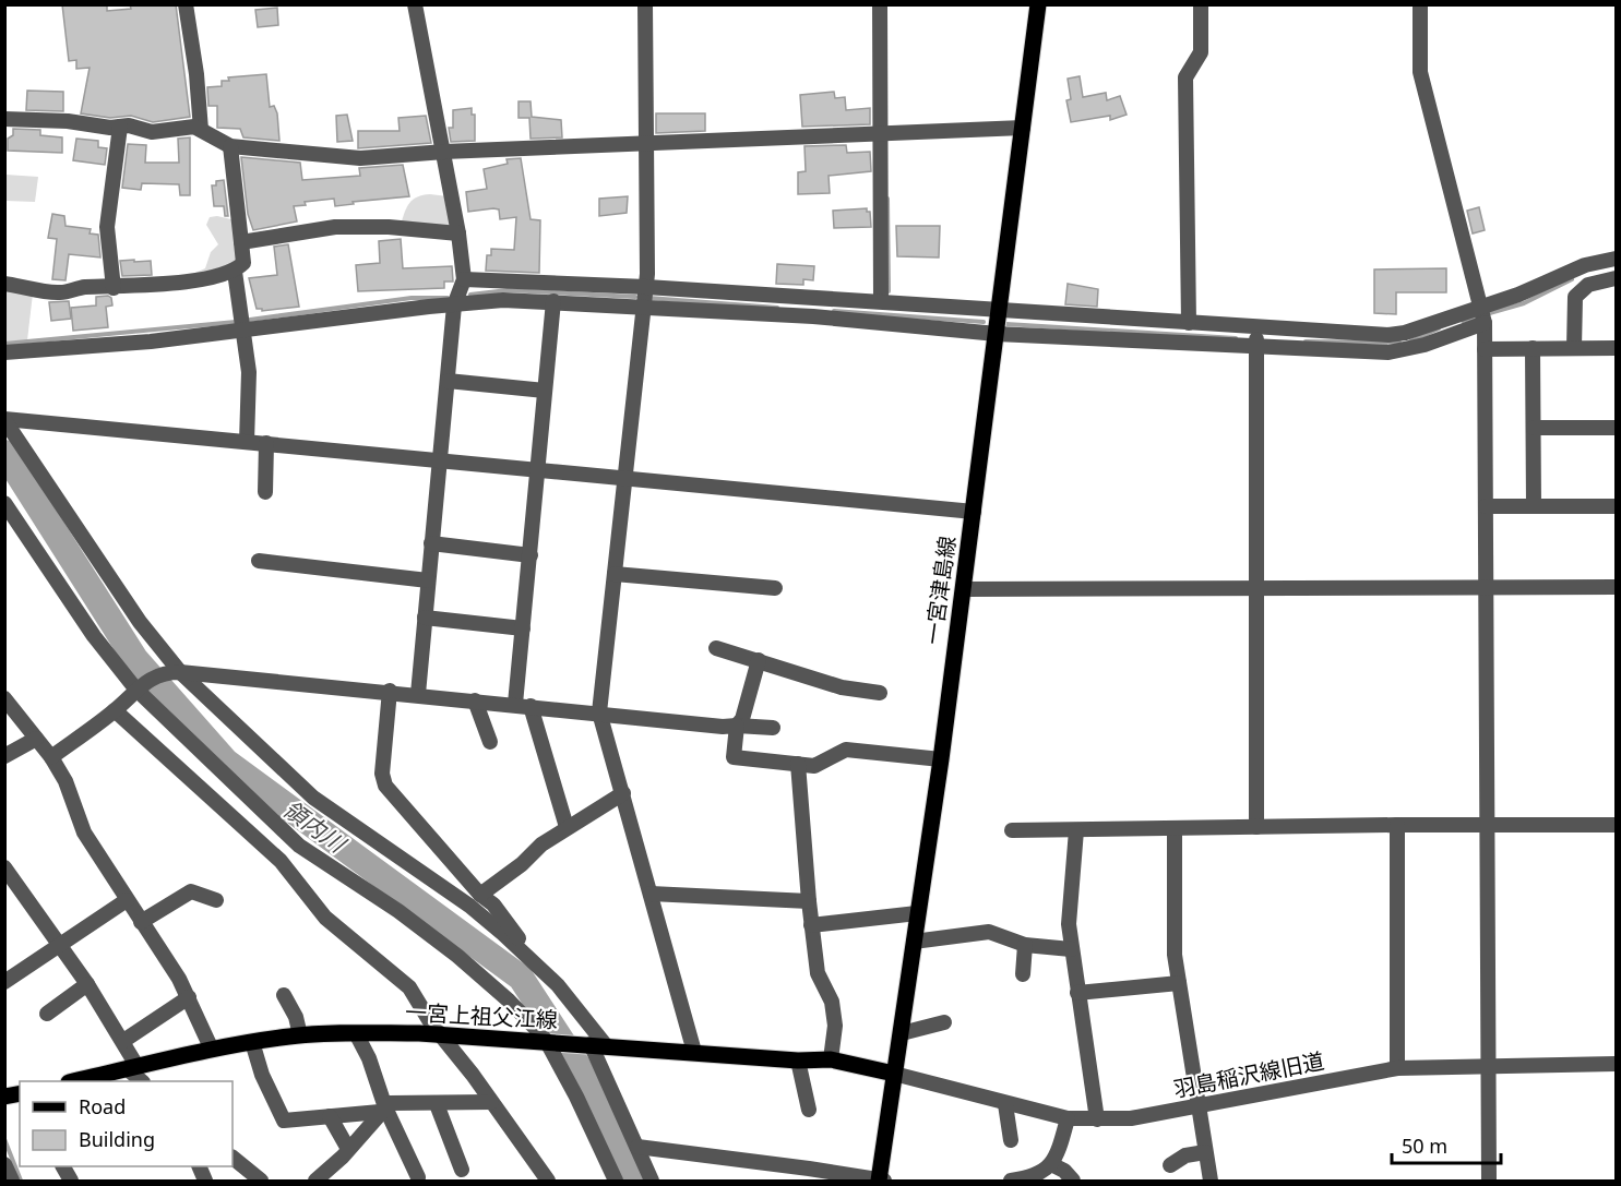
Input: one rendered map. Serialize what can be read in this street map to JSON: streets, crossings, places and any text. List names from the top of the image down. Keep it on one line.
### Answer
{"streets":{"main road":["一宮津島線","一宮上祖父江線"],"street":["羽島稲沢線旧道"]},"crossings":[["一宮津島線","一宮上祖父江線"],["一宮津島線","羽島稲沢線旧道"],["一宮上祖父江線","羽島稲沢線旧道"]],"water":["領内川"],"legend":["Road","Building"],"scale_bar":"50 m"}
